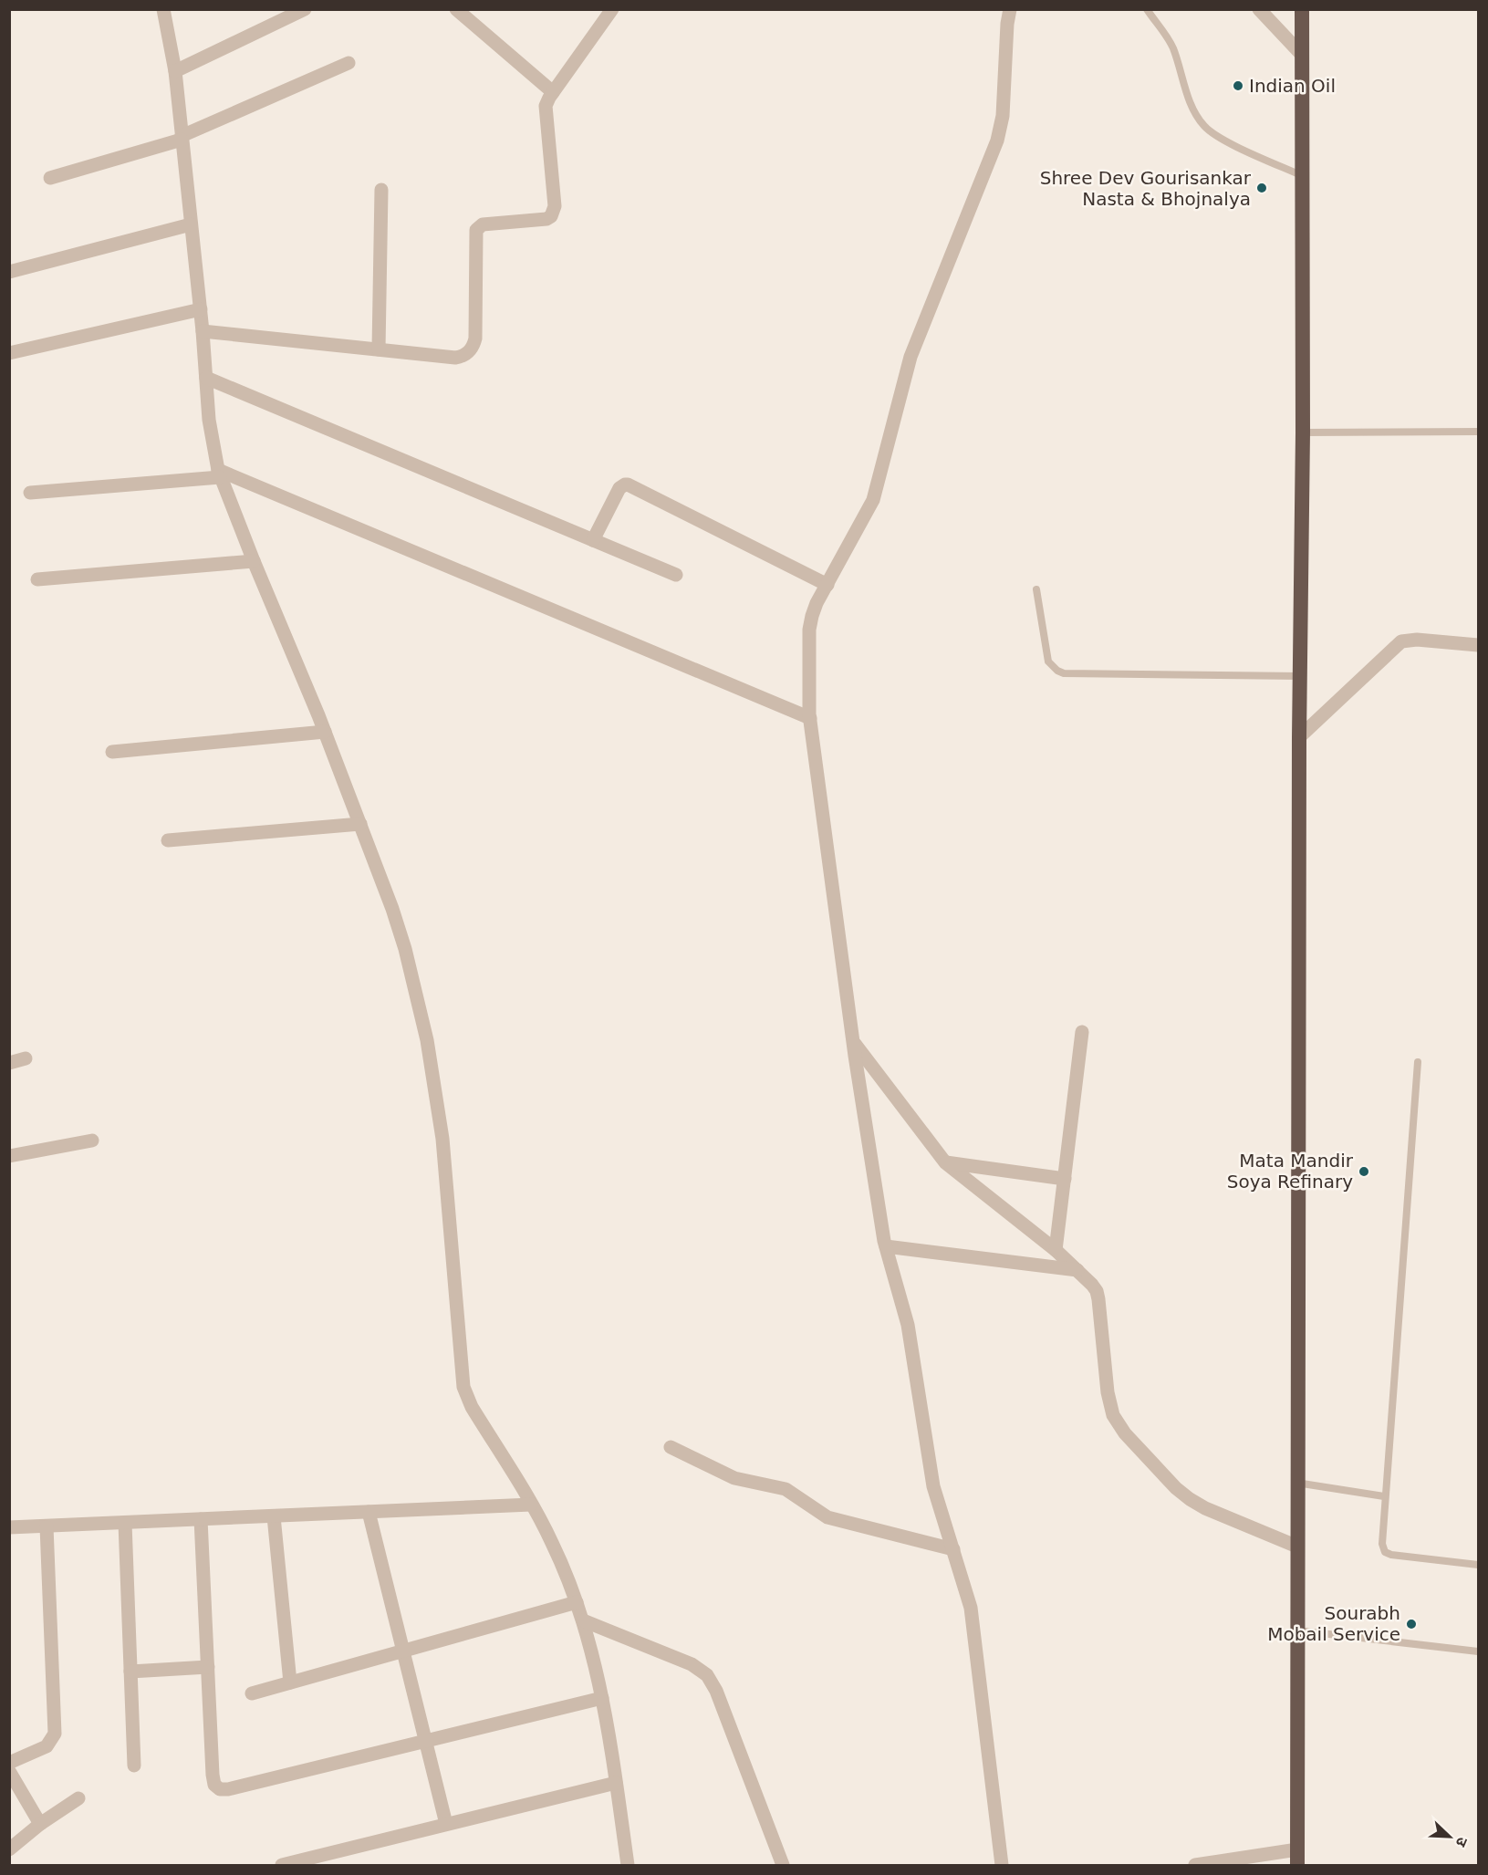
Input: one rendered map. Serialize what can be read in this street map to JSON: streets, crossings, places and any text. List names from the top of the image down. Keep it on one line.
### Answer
{"places":["Indian Oil","Shree Dev Gourisankar Nasta & Bhojnalya","Mata Mandir Soya Refinary","Sourabh Mobail Service"],"north":"bottom right"}
